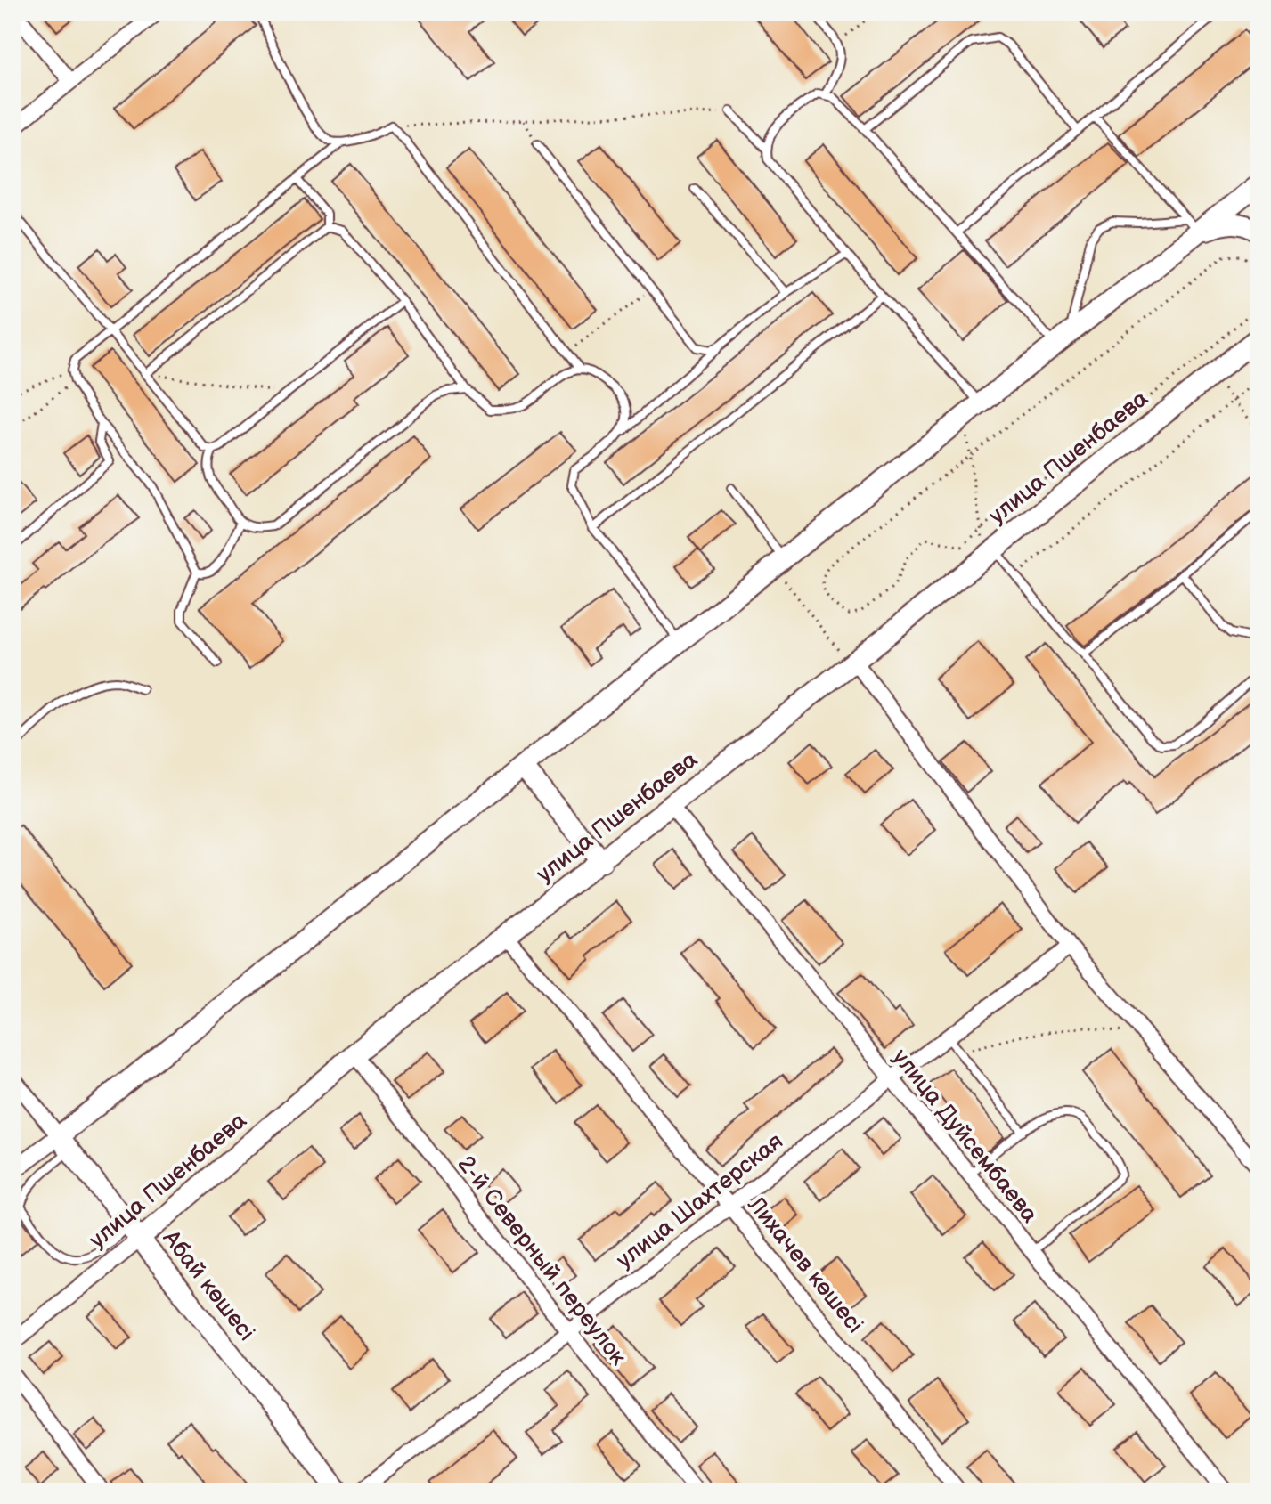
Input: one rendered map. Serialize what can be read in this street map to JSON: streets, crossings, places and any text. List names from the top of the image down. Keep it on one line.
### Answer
{"streets":{"main road":["улица Пшенбаева","Абай көшесі"],"street":["улица Дуйсембаева","улица Шахтерская","2-й Северный переулок","Лихачев көшесі"]},"crossings":[["улица Пшенбаева","улица Дуйсембаева"],["улица Пшенбаева","2-й Северный переулок"],["улица Пшенбаева","Лихачев көшесі"],["улица Пшенбаева","Абай көшесі"],["улица Дуйсембаева","улица Шахтерская"],["улица Шахтерская","2-й Северный переулок"],["улица Шахтерская","Лихачев көшесі"]]}
